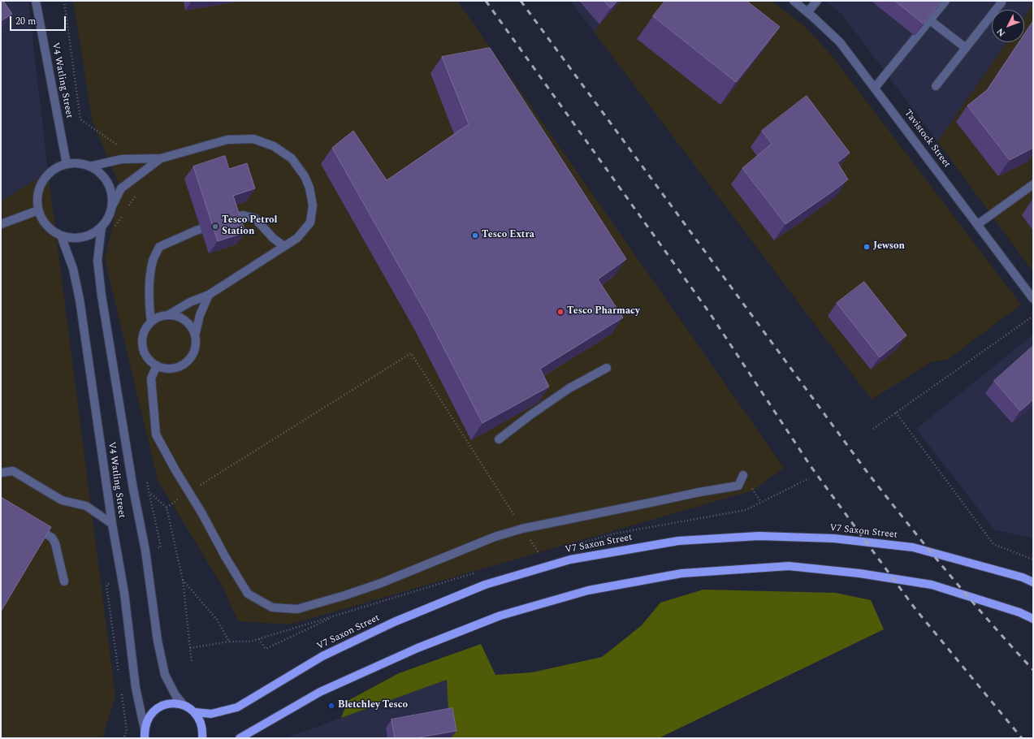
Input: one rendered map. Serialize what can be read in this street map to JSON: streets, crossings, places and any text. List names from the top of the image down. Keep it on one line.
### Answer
{"streets":{"main road":["V7 Saxon Street"],"street":["V4 Watling Street","Tavistock Street"]},"places":["Tesco Petrol Station","Tesco Extra","Jewson","Tesco Pharmacy","Bletchley Tesco"],"scale_bar":"20 m","north":"bottom left"}
